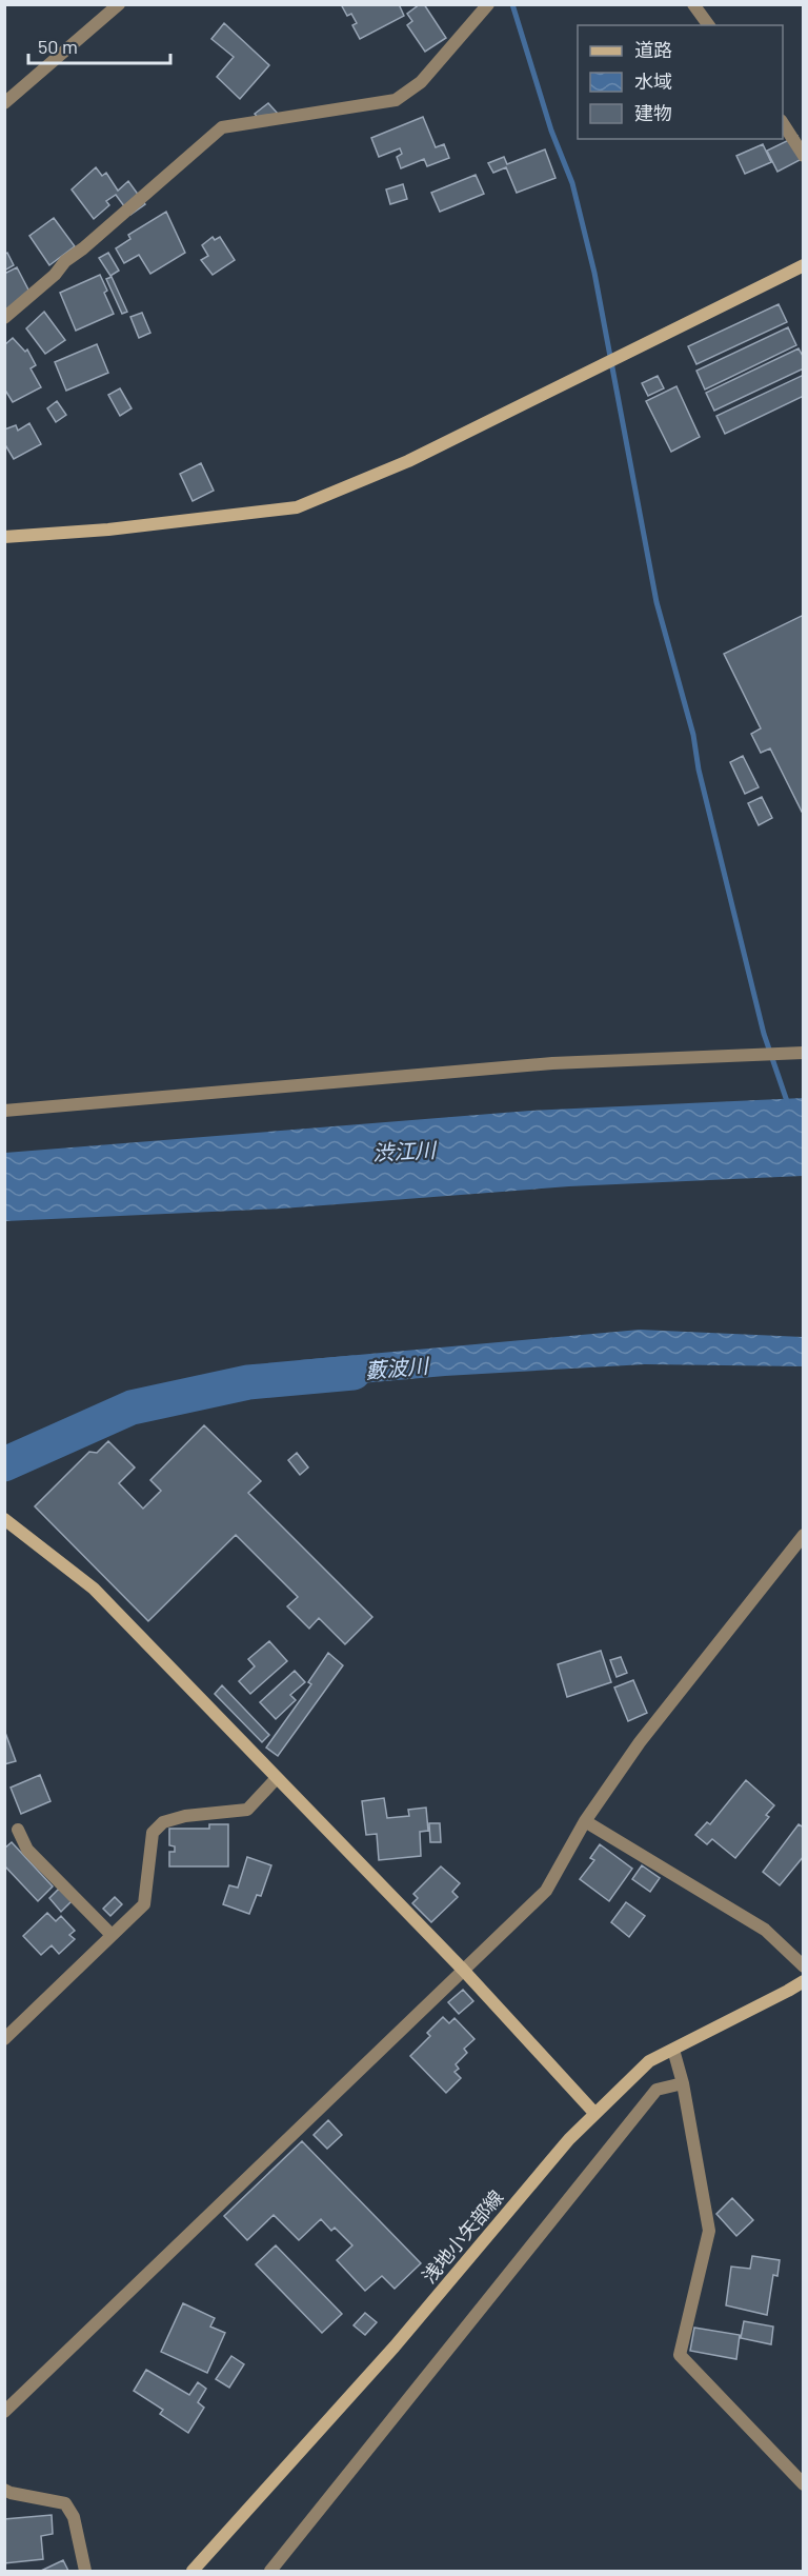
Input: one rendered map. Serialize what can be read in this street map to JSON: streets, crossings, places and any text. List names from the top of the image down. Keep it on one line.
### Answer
{"streets":{"street":["浅地小矢部線"]},"water":["渋江川","藪波川"],"legend":["道路","水域","建物"],"scale_bar":"50 m"}
